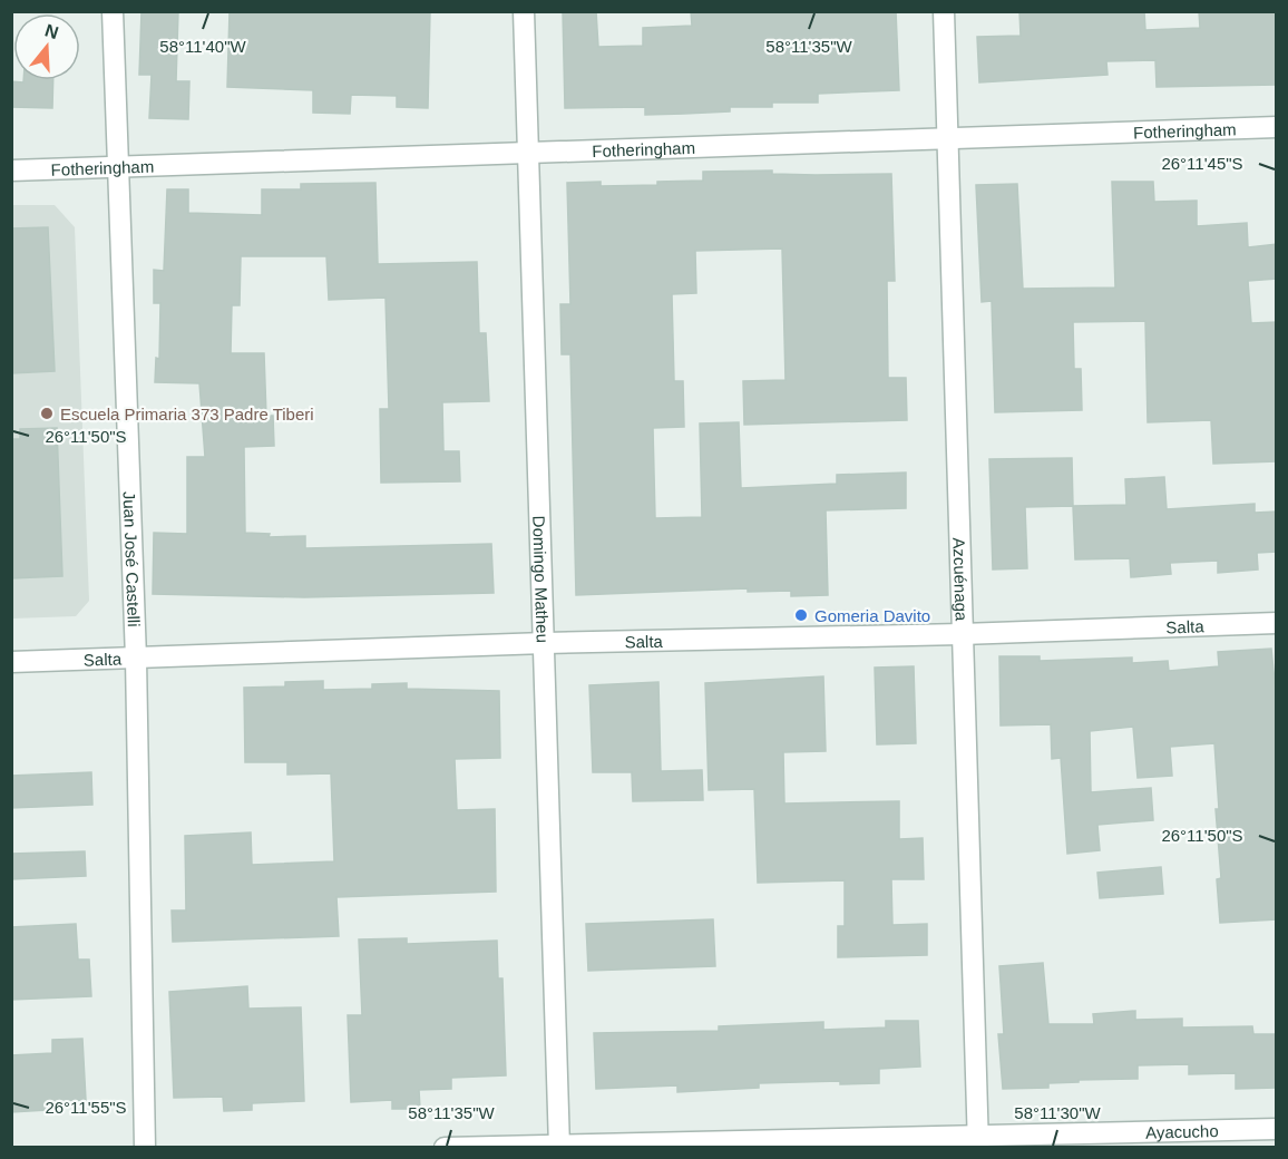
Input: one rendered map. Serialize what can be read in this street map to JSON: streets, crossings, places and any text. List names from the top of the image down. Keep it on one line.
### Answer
{"streets":{"street":["Fotheringham","Juan José Castelli","Domingo Matheu","Azcuénaga","Salta","Ayacucho"]},"crossings":[["Fotheringham","Juan José Castelli"],["Fotheringham","Domingo Matheu"],["Fotheringham","Azcuénaga"],["Juan José Castelli","Salta"],["Domingo Matheu","Salta"],["Domingo Matheu","Ayacucho"],["Azcuénaga","Salta"],["Azcuénaga","Ayacucho"]],"places":["Escuela Primaria 373 Padre Tiberi","Gomeria Davito"],"north":"top","coordinates":["58°11'40\"W","58°11'35\"W","26°11'45\"S","26°11'50\"S","26°11'55\"S","58°11'30\"W"]}
